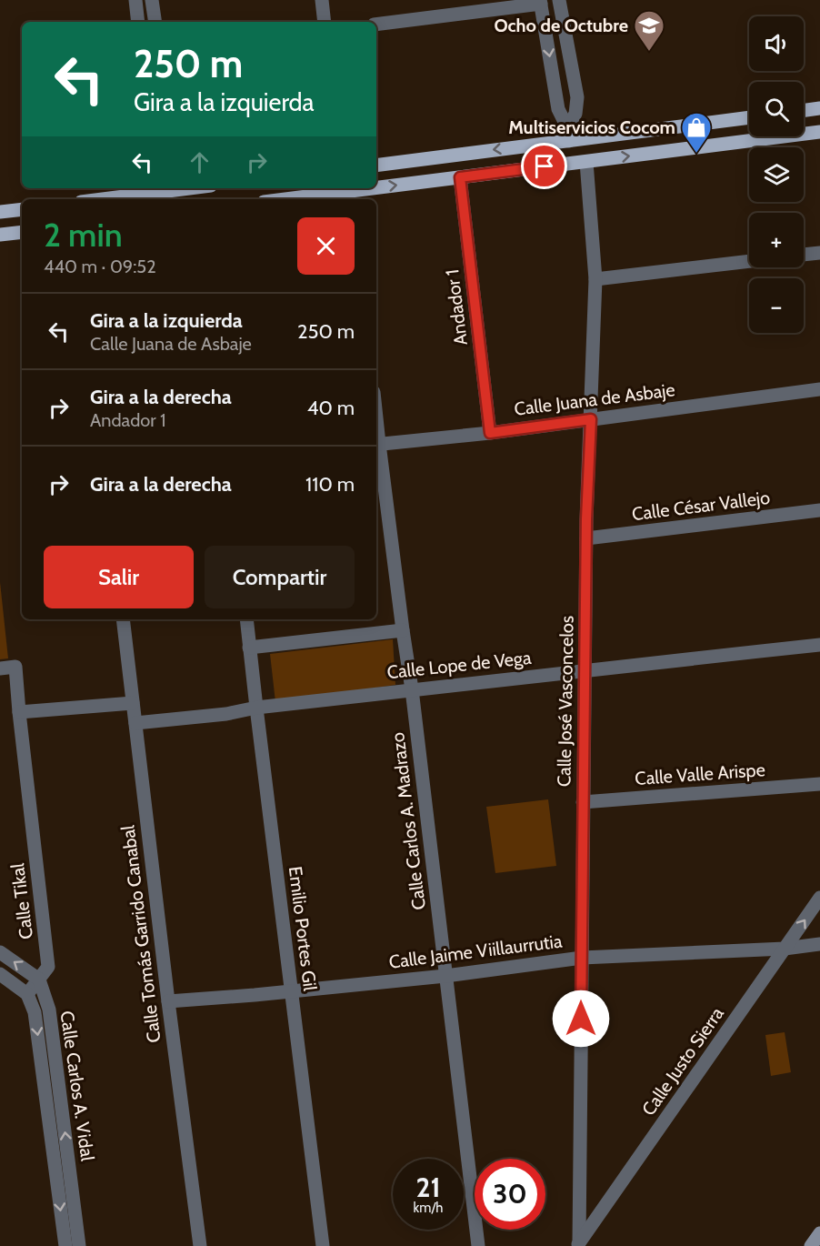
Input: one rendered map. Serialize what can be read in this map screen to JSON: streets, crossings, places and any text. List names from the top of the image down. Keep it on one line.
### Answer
{"streets":{"street":["Andador 1","Calle Juana de Asbaje","Calle César Vallejo","Calle Lope de Vega","Calle José Vasconcelos","Calle Valle Arispe","Calle Carlos A. Madrazo","Calle Tikal","Emilio Portes Gil","Calle Tomás Garrido Canabal","Calle Jaime Viillaurrutia","Calle Justo Sierra","Calle Carlos A. Vidal"]},"crossings":[["Andador 1","Calle Juana de Asbaje"],["Calle Juana de Asbaje","Calle José Vasconcelos"],["Calle Juana de Asbaje","Calle Carlos A. Madrazo"],["Calle César Vallejo","Calle José Vasconcelos"],["Calle Lope de Vega","Calle José Vasconcelos"],["Calle Lope de Vega","Calle Carlos A. Madrazo"],["Calle Lope de Vega","Emilio Portes Gil"],["Calle Lope de Vega","Calle Tomás Garrido Canabal"],["Calle José Vasconcelos","Calle Valle Arispe"],["Calle José Vasconcelos","Calle Jaime Viillaurrutia"],["Calle José Vasconcelos","Calle Justo Sierra"],["Calle Carlos A. Madrazo","Calle Jaime Viillaurrutia"],["Calle Tikal","Calle Carlos A. Vidal"],["Emilio Portes Gil","Calle Jaime Viillaurrutia"],["Calle Tomás Garrido Canabal","Calle Jaime Viillaurrutia"],["Calle Jaime Viillaurrutia","Calle Justo Sierra"]],"places":{"school or university":["Ocho de Octubre"],"shop":["Multiservicios Cocom"]},"page":{"map_buttons":["+","−"],"turn":["250 m","Gira a la izquierda"],"heading":["2 min","440 m · 09:52"],"list":[{"name":"Gira a la izquierda","note":"Calle Juana de Asbaje","value":"250 m"},{"name":"Gira a la derecha","note":"Andador 1","value":"40 m"},{"name":"Gira a la derecha","value":"110 m"}],"buttons":["Salir","Compartir"],"speed":"21 km/h","limit":"30"}}
